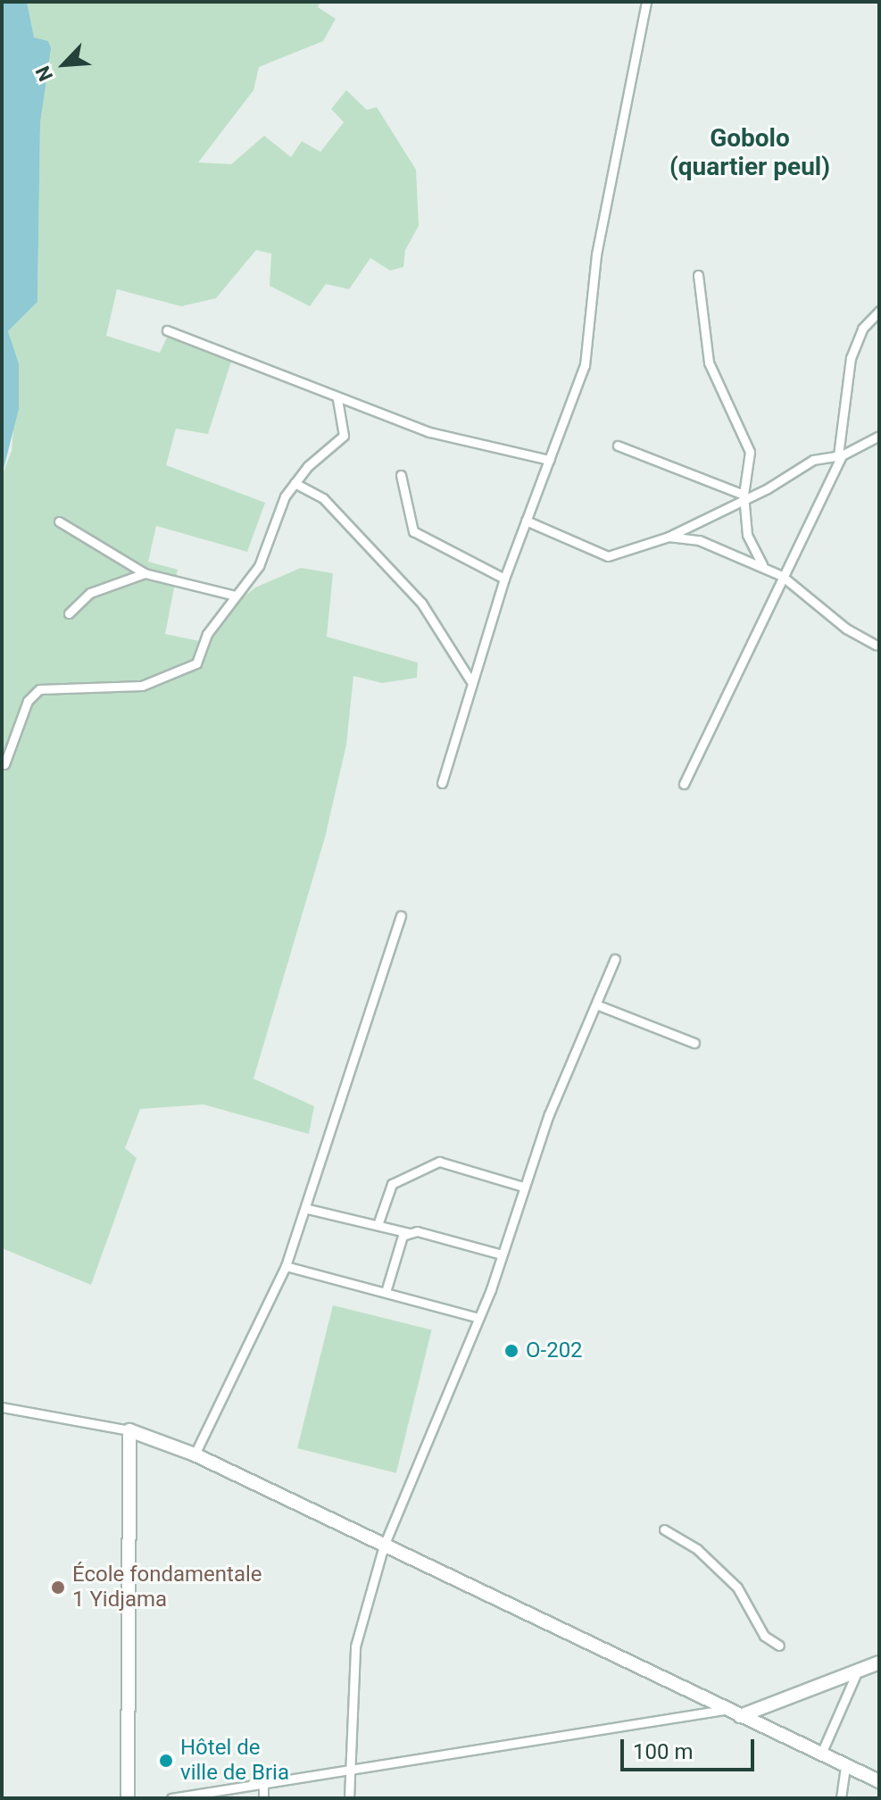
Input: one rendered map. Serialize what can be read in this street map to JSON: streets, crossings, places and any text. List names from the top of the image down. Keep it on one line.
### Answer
{"districts":["Gobolo (quartier peul)"],"places":["O-202","École fondamentale 1 Yidjama","Hôtel de ville de Bria"],"scale_bar":"100 m","north":"bottom left"}
